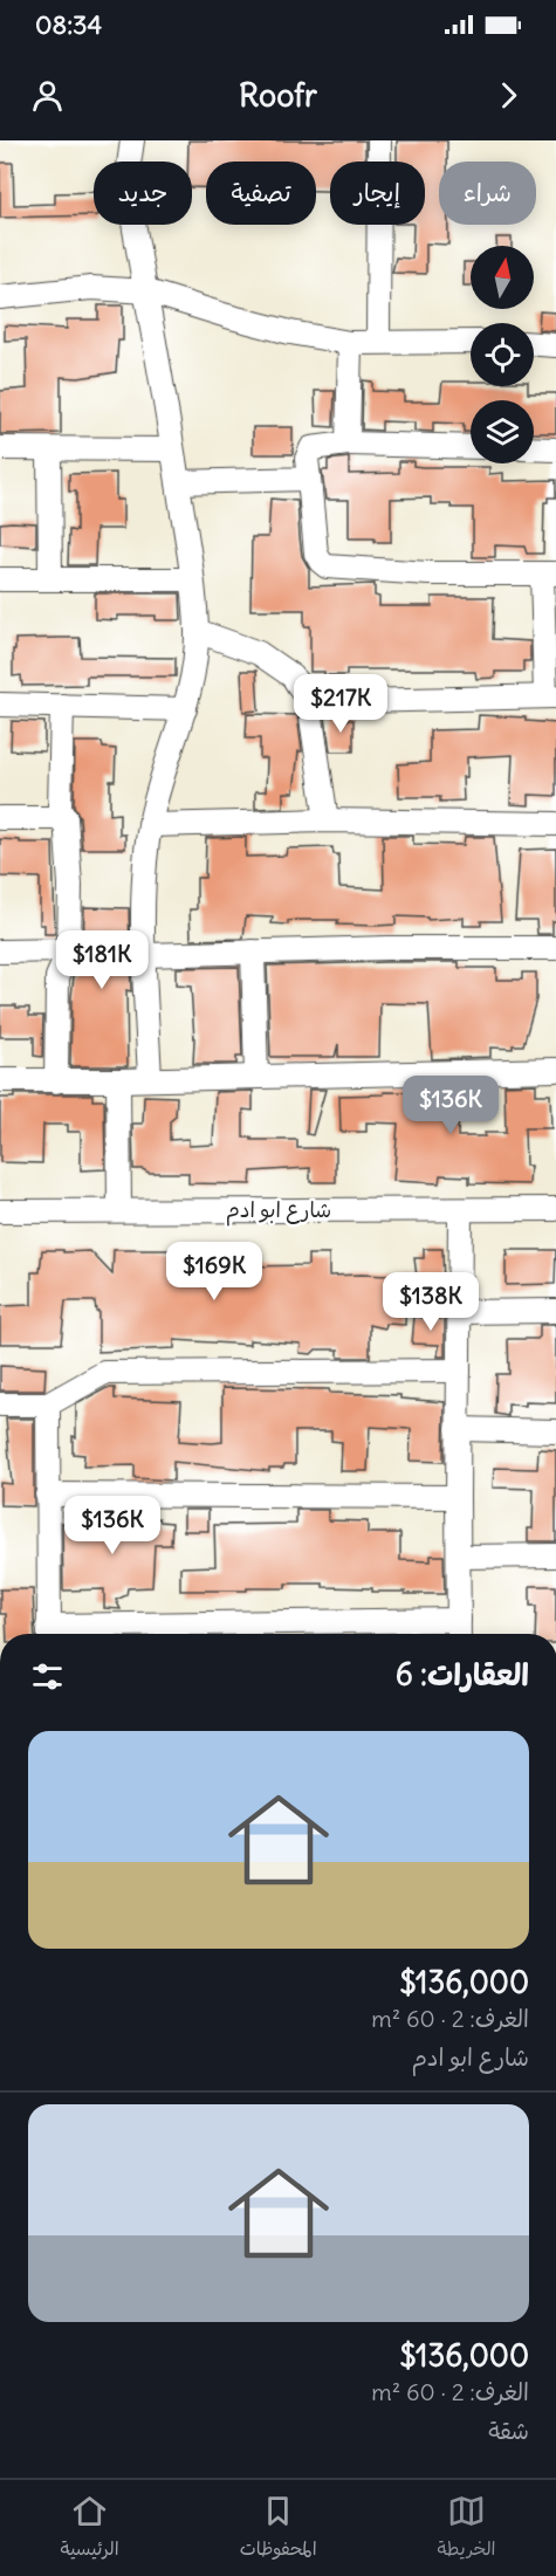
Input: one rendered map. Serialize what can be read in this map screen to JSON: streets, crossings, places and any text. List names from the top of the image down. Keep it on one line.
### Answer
{"streets":{"street":["شارع ابو ادم"]},"north":"top","page":{"status":"08:34","header":"Roofr","chip":["شراء","إيجار","تصفية","جديد"],"price":["$217K","$181K","$136K","$169K","$138K","$136K"],"heading":"العقارات: 6","list":[{"name":"$136,000","note":"الغرف: 2 · 60 m² · شارع ابو ادم"},{"name":"$136,000","note":"الغرف: 2 · 60 m² · شقة"}],"tabs":["الخريطة","المحفوظات","الرئيسية"]}}
